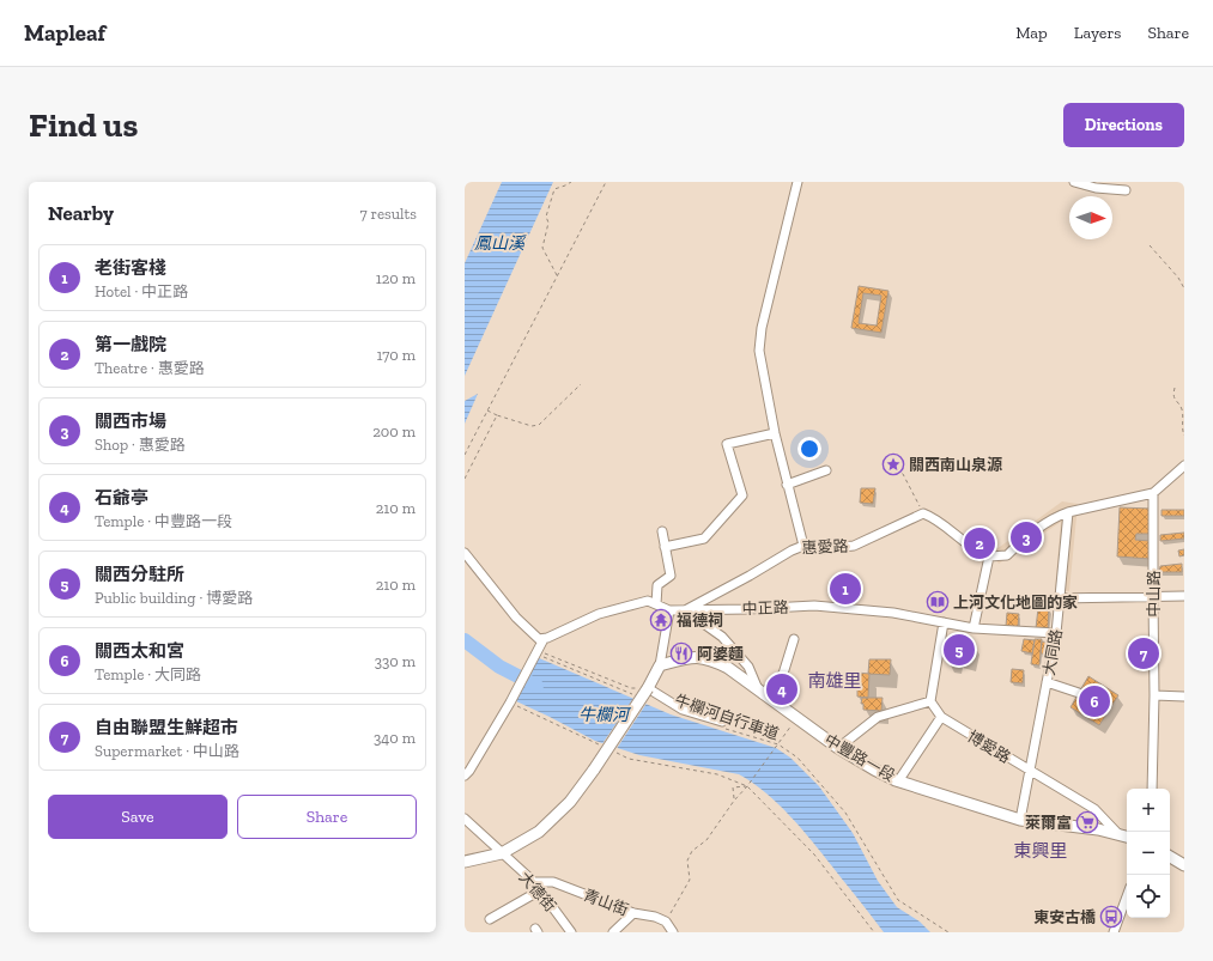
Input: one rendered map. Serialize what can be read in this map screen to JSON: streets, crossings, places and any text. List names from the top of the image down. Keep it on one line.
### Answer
{"streets":{"main road":["中豐路一段"],"street":["惠愛路","中山路","中正路","大同路","博愛路","大德街","青山街"],"path":["牛欄河自行車道"]},"crossings":[["惠愛路","中正路"],["中正路","大同路"],["大同路","博愛路"],["大同路","中豐路一段"],["博愛路","中豐路一段"],["大德街","青山街"]],"districts":["南雄里","東興里"],"water":["鳳山溪","牛欄河"],"places":{"place":["關西南山泉源"],"library":["上河文化地圖的家"],"temple":["福德祠"],"restaurant":["阿婆麵"],"supermarket":["萊爾富"],"bus stop":["東安古橋"]},"north":"right","page":{"header":"Mapleaf","nav":["Map","Layers","Share"],"buttons":["Directions",["Save","Share"]],"title":"Find us","heading":["Nearby","7 results"],"list":[{"mark":"1","name":"老街客棧","note":"Hotel · 中正路","value":"120 m"},{"mark":"2","name":"第一戲院","note":"Theatre · 惠愛路","value":"170 m"},{"mark":"3","name":"關西市場","note":"Shop · 惠愛路","value":"200 m"},{"mark":"4","name":"石爺亭","note":"Temple · 中豐路一段","value":"210 m"},{"mark":"5","name":"關西分駐所","note":"Public building · 博愛路","value":"210 m"},{"mark":"6","name":"關西太和宮","note":"Temple · 大同路","value":"330 m"},{"mark":"7","name":"自由聯盟生鮮超市","note":"Supermarket · 中山路","value":"340 m"}],"pins":["3","2","1","5","7","4","6"],"map_buttons":["+","−"]}}
